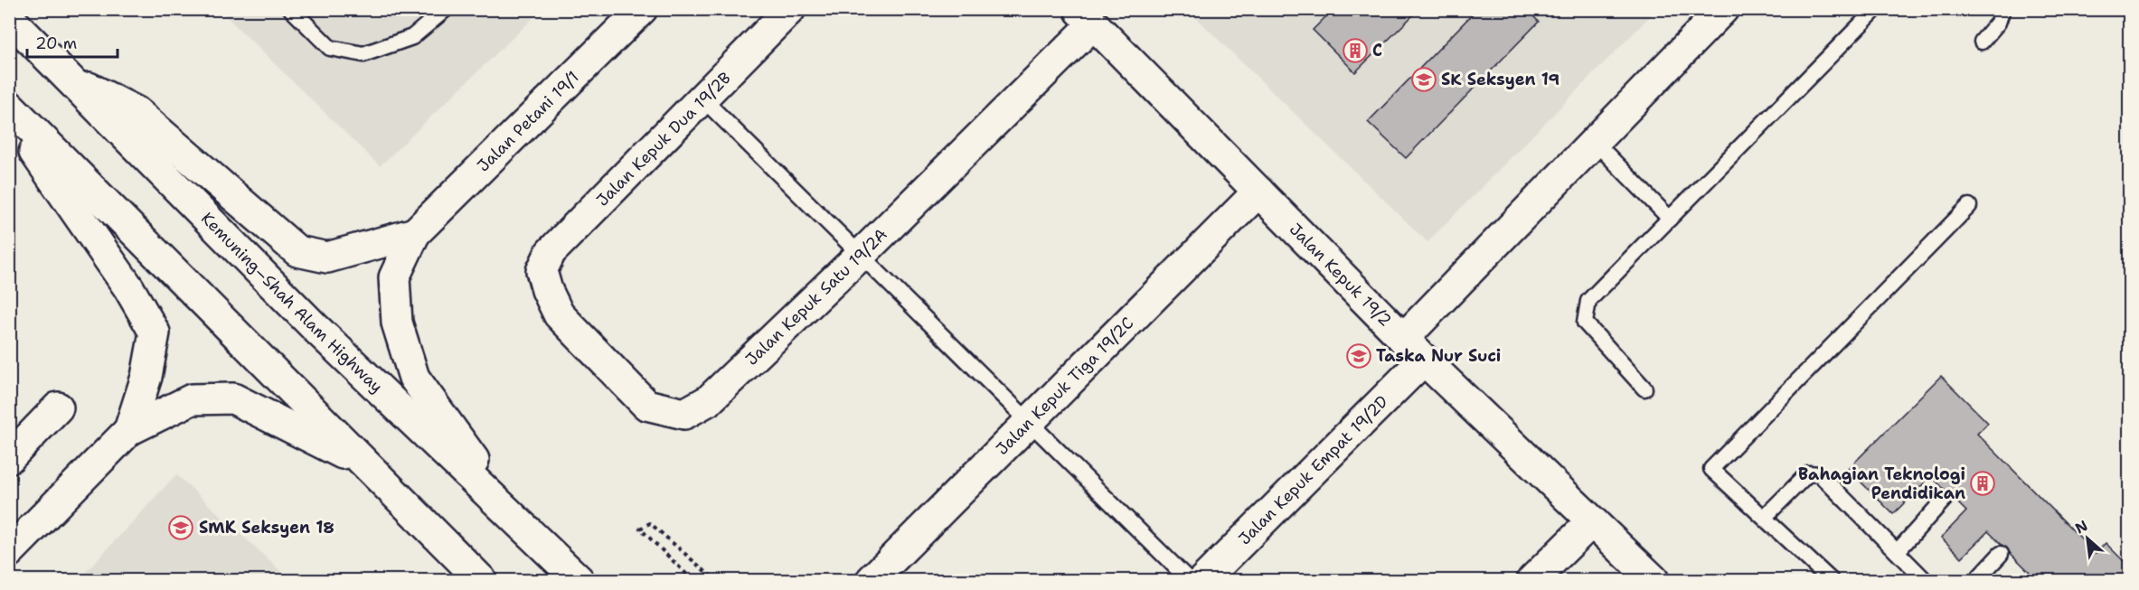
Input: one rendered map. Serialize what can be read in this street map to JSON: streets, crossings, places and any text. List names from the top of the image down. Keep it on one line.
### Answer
{"streets":{"main road":["Jalan Petani 19/1","Jalan Kepuk Dua 19/2B","Jalan Kepuk 19/2","Jalan Kepuk Satu 19/2A","Kemuning–Shah Alam Highway","Jalan Kepuk Tiga 19/2C","Jalan Kepuk Empat 19/2D"]},"crossings":[["Jalan Kepuk Dua 19/2B","Jalan Kepuk Satu 19/2A"],["Jalan Kepuk 19/2","Jalan Kepuk Satu 19/2A"],["Jalan Kepuk 19/2","Jalan Kepuk Tiga 19/2C"],["Jalan Kepuk 19/2","Jalan Kepuk Empat 19/2D"]],"places":{"building":["C","Bahagian Teknologi Pendidikan"],"school or university":["SK Seksyen 19","Taska Nur Suci","SMK Seksyen 18"]},"scale_bar":"20 m","north":"top left"}
